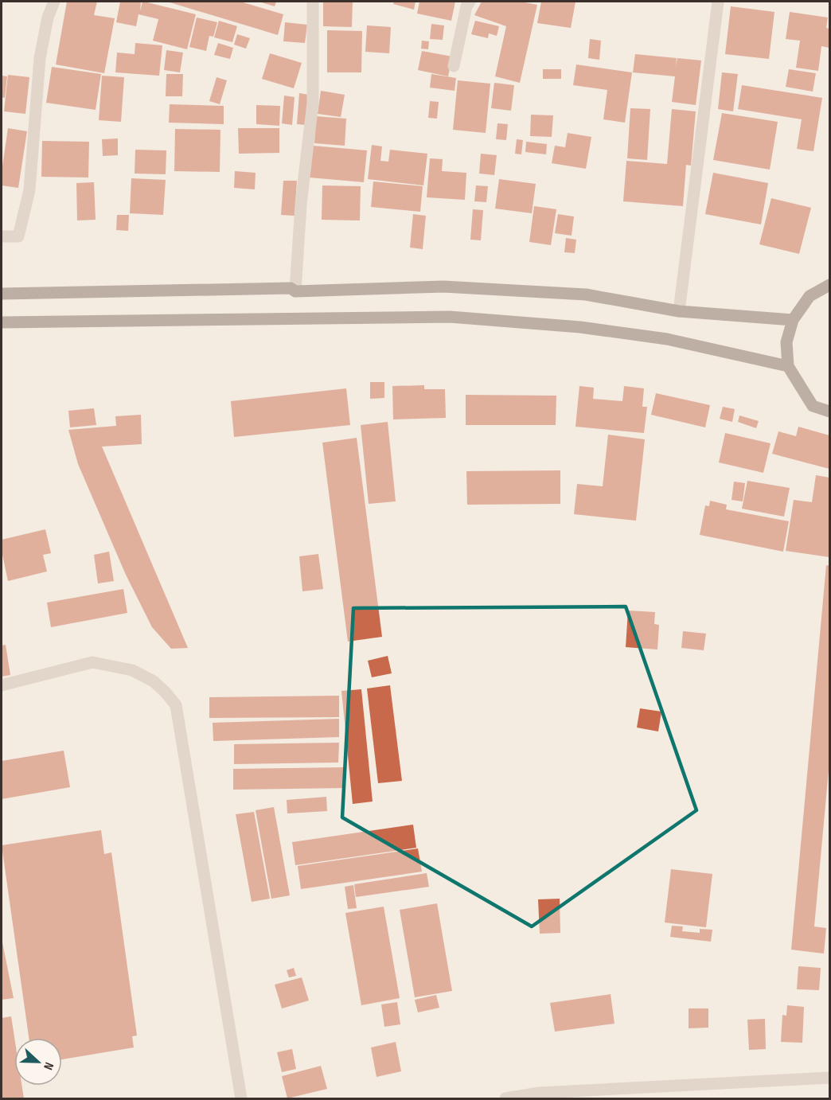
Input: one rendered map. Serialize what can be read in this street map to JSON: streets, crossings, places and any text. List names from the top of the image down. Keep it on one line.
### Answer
{"north":"right"}
